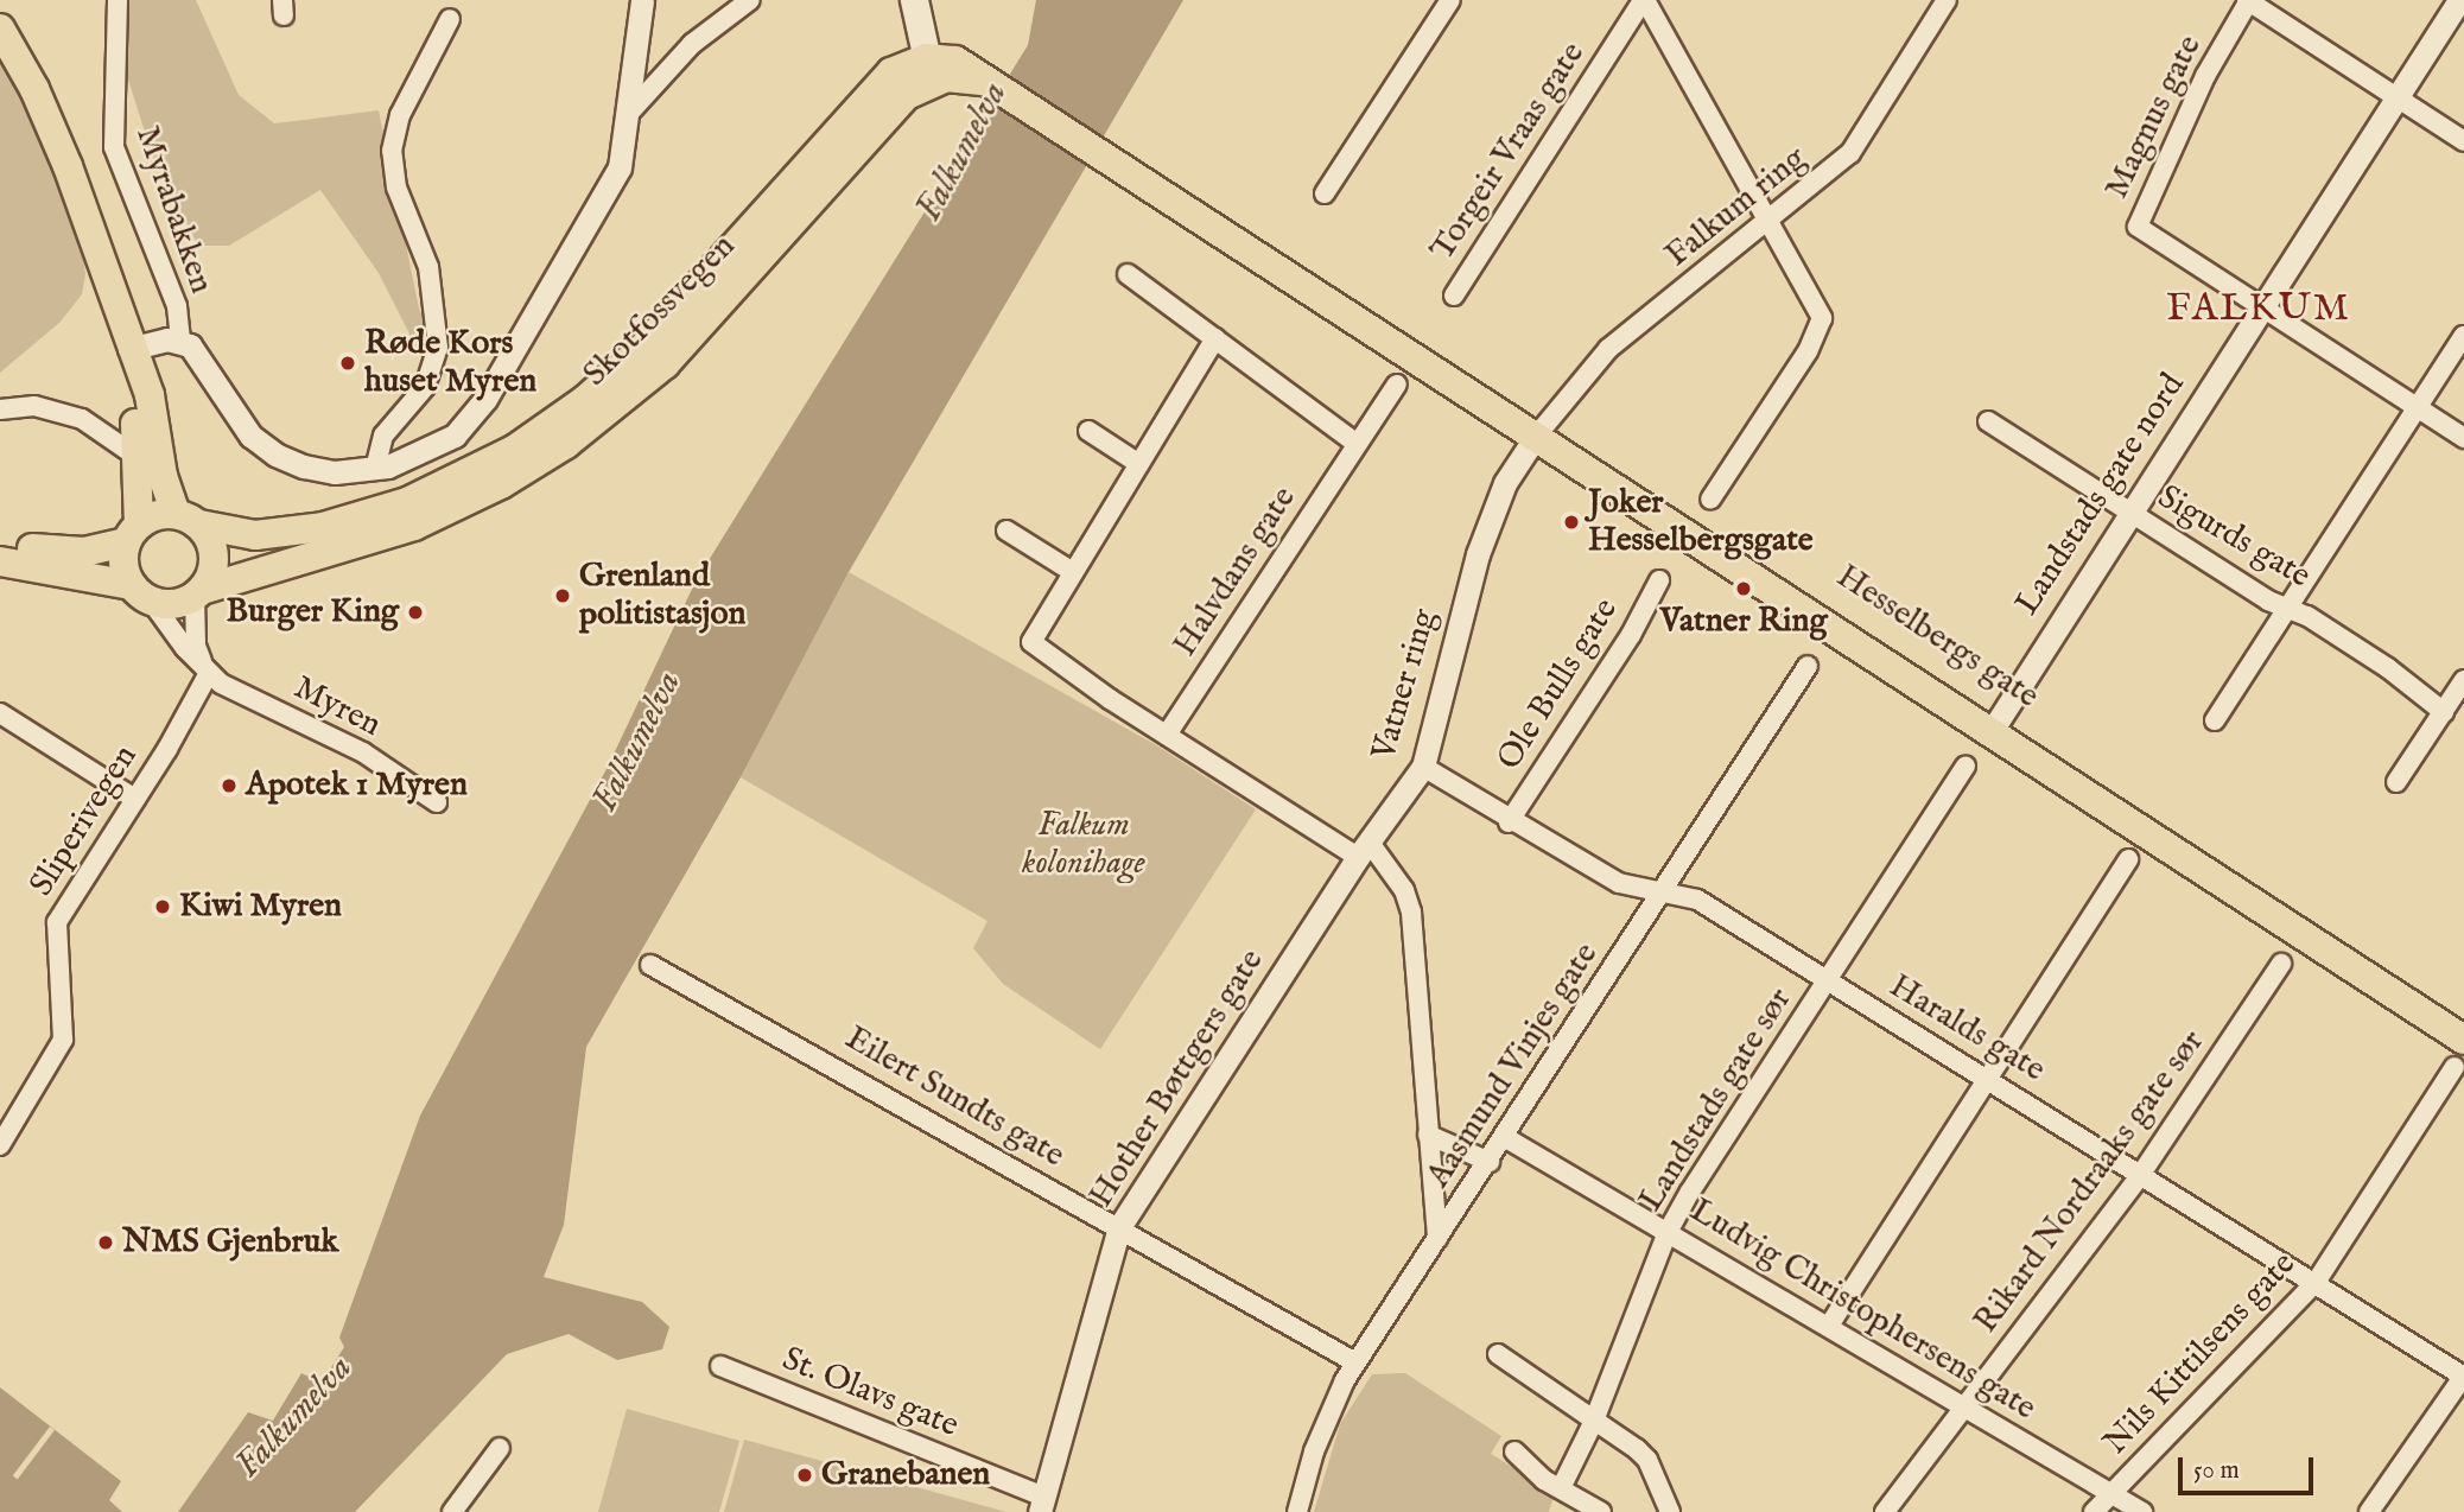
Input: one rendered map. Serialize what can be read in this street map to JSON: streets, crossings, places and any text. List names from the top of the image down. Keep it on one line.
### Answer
{"streets":{"main road":["Skotfossvegen","Hesselbergs gate"],"street":["Magnus gate","Torgeir Vraas gate","Falkum ring","Myrabakken","Landstads gate nord","Sigurds gate","Halvdans gate","Vatner ring","Ole Bulls gate","Myren","Sliperivegen","Haralds gate","Aasmund Vinjes gate","Hother Bøttgers gate","Eilert Sundts gate","Landstads gate sør","Rikard Nordraaks gate sør","Ludvig Christophersens gate","Nils Kittilsens gate","St. Olavs gate"]},"crossings":[["Magnus gate","Landstads gate nord"],["Falkum ring","Hesselbergs gate"],["Falkum ring","Vatner ring"],["Skotfossvegen","Hesselbergs gate"],["Skotfossvegen","Myren"],["Landstads gate nord","Sigurds gate"],["Landstads gate nord","Hesselbergs gate"],["Hesselbergs gate","Vatner ring"],["Hesselbergs gate","Nils Kittilsens gate"],["Vatner ring","Haralds gate"],["Vatner ring","Hother Bøttgers gate"],["Ole Bulls gate","Haralds gate"],["Myren","Sliperivegen"],["Haralds gate","Aasmund Vinjes gate"],["Haralds gate","Landstads gate sør"],["Haralds gate","Rikard Nordraaks gate sør"],["Haralds gate","Nils Kittilsens gate"],["Aasmund Vinjes gate","Eilert Sundts gate"],["Aasmund Vinjes gate","Ludvig Christophersens gate"],["Hother Bøttgers gate","Eilert Sundts gate"],["Hother Bøttgers gate","St. Olavs gate"],["Landstads gate sør","Ludvig Christophersens gate"],["Rikard Nordraaks gate sør","Ludvig Christophersens gate"],["Ludvig Christophersens gate","Nils Kittilsens gate"]],"districts":["FALKUM"],"water":["Falkumelva"],"parks":["Falkum kolonihage"],"places":["Røde Kors huset Myren","Joker Hesselbergsgate","Vatner Ring","Grenland politistasjon","Burger King","Apotek 1 Myren","Kiwi Myren","NMS Gjenbruk","Granebanen"],"scale_bar":"50 m"}
